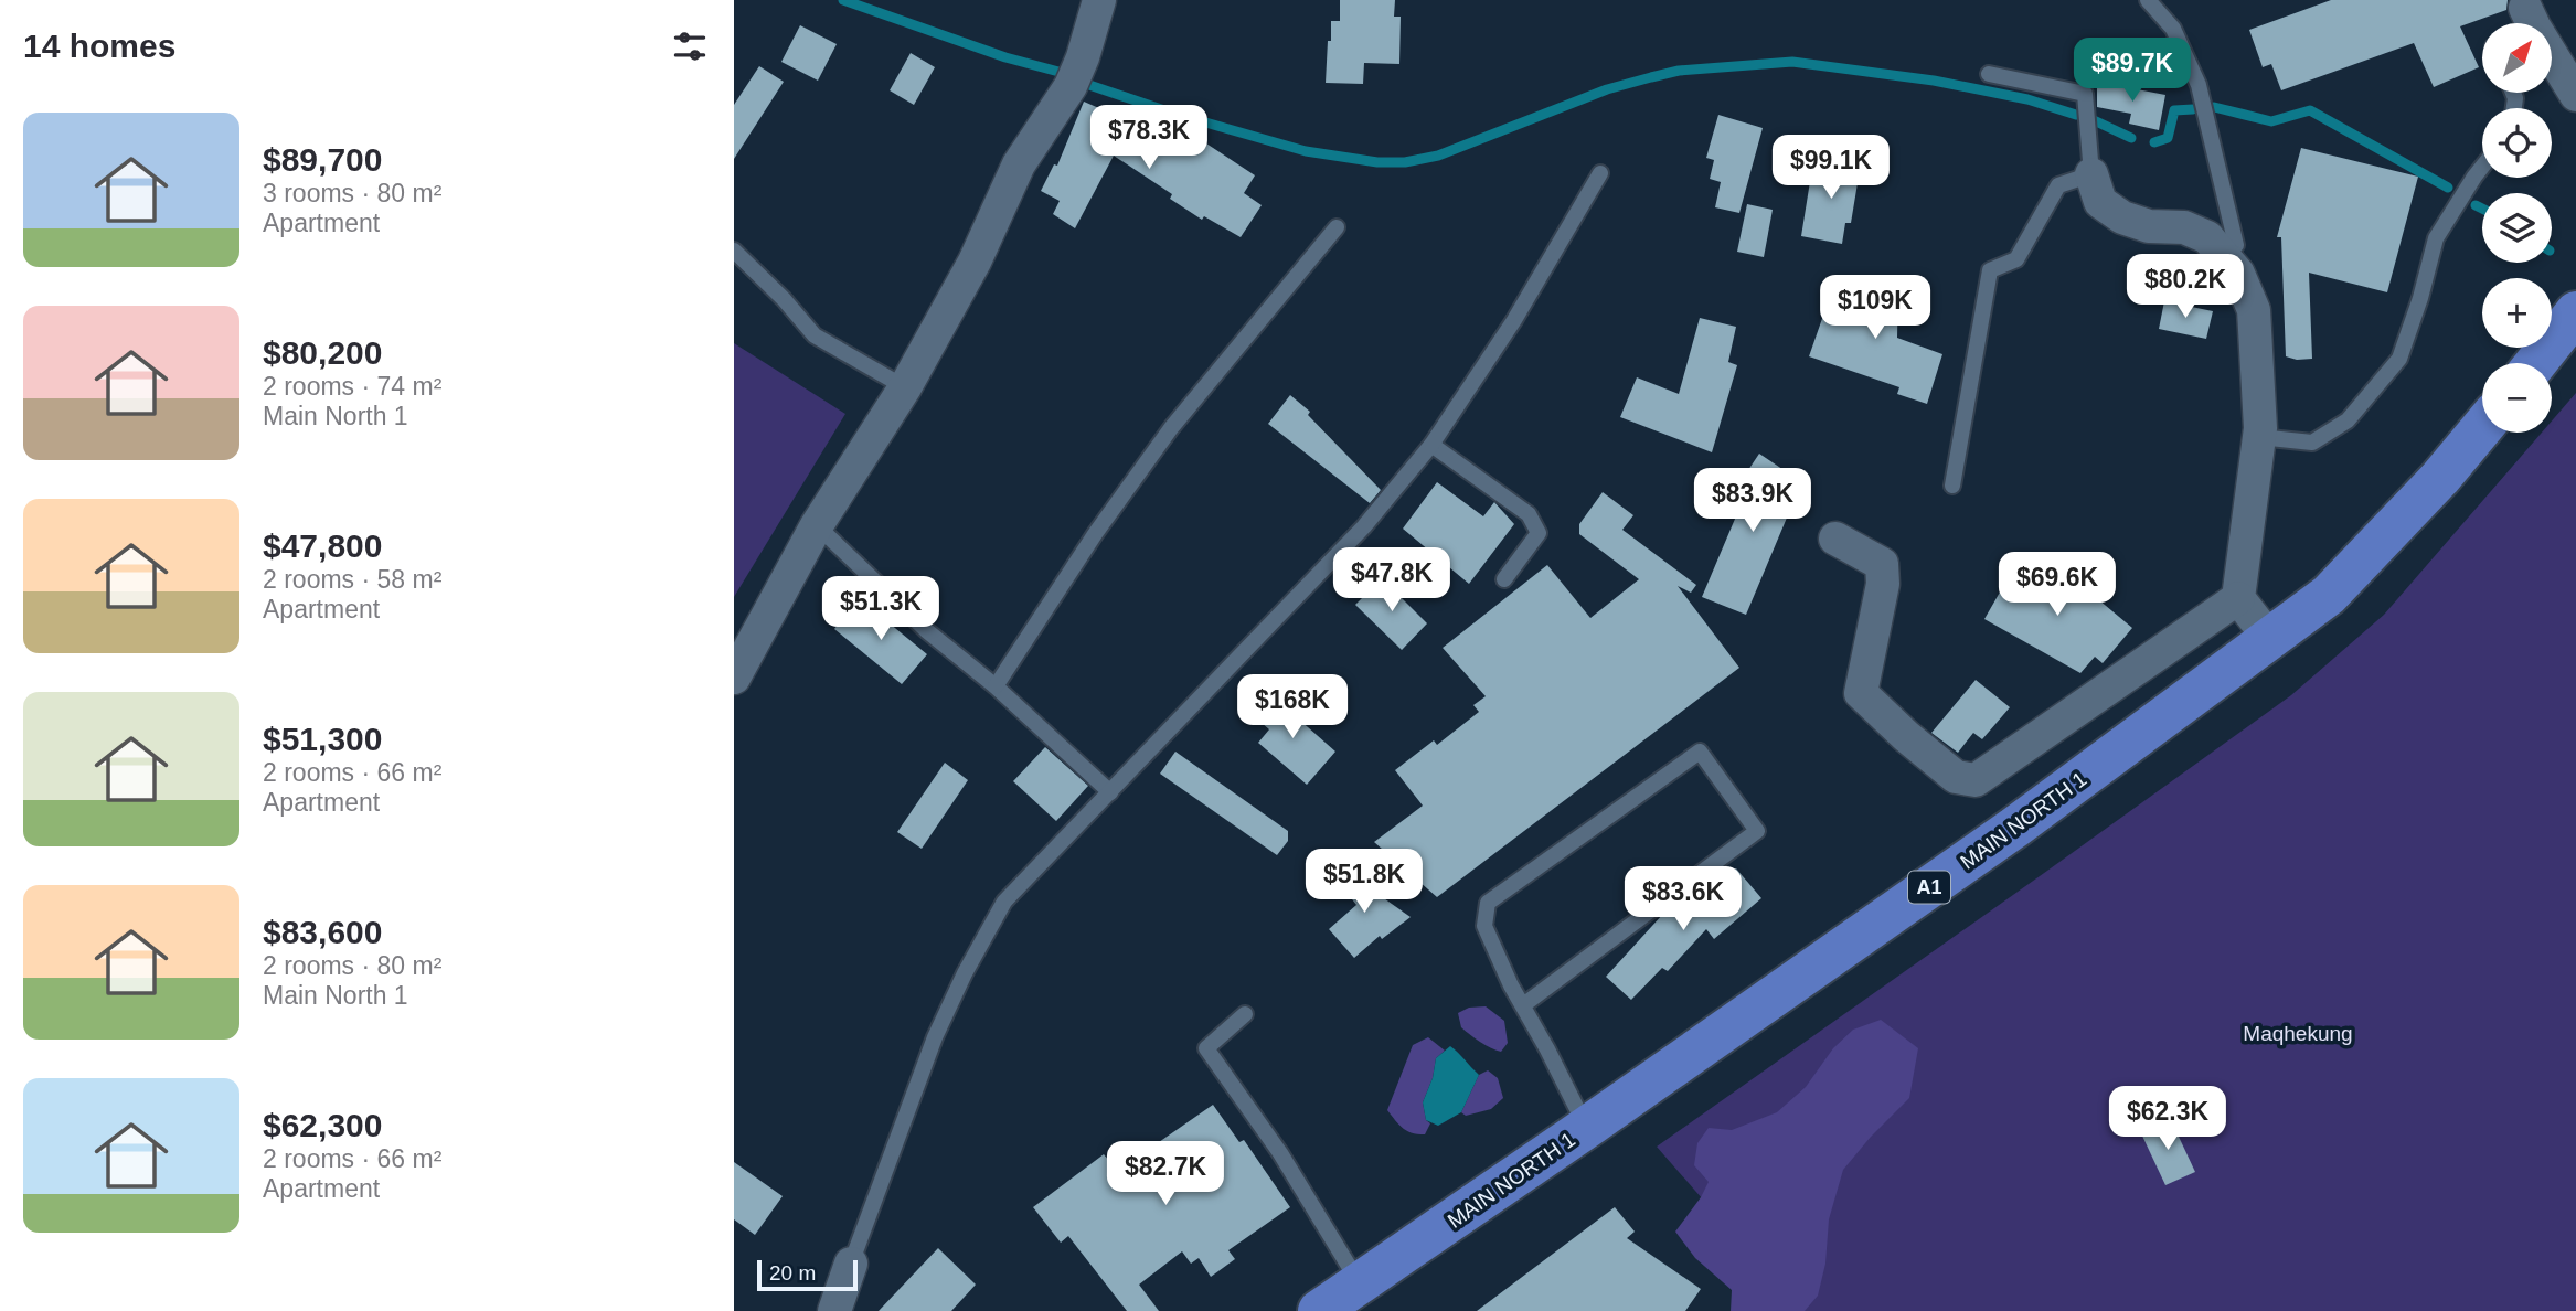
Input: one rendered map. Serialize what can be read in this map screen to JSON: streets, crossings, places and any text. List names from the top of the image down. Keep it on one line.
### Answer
{"streets":{"main road":["MAIN NORTH 1","A1"]},"parks":["Maqhekung"],"scale_bar":"20 m","north":"top right","page":{"heading":"14 homes","map_buttons":["+","−"],"price":["$89.7K","$78.3K","$99.1K","$80.2K","$109K","$83.9K","$47.8K","$69.6K","$51.3K","$168K","$51.8K","$83.6K","$62.3K","$82.7K"],"list":[{"name":"$89,700","note":"3 rooms · 80 m² · Apartment"},{"name":"$80,200","note":"2 rooms · 74 m² · Main North 1"},{"name":"$47,800","note":"2 rooms · 58 m² · Apartment"},{"name":"$51,300","note":"2 rooms · 66 m² · Apartment"},{"name":"$83,600","note":"2 rooms · 80 m² · Main North 1"},{"name":"$62,300","note":"2 rooms · 66 m² · Apartment"}],"scale":"20 m"}}
